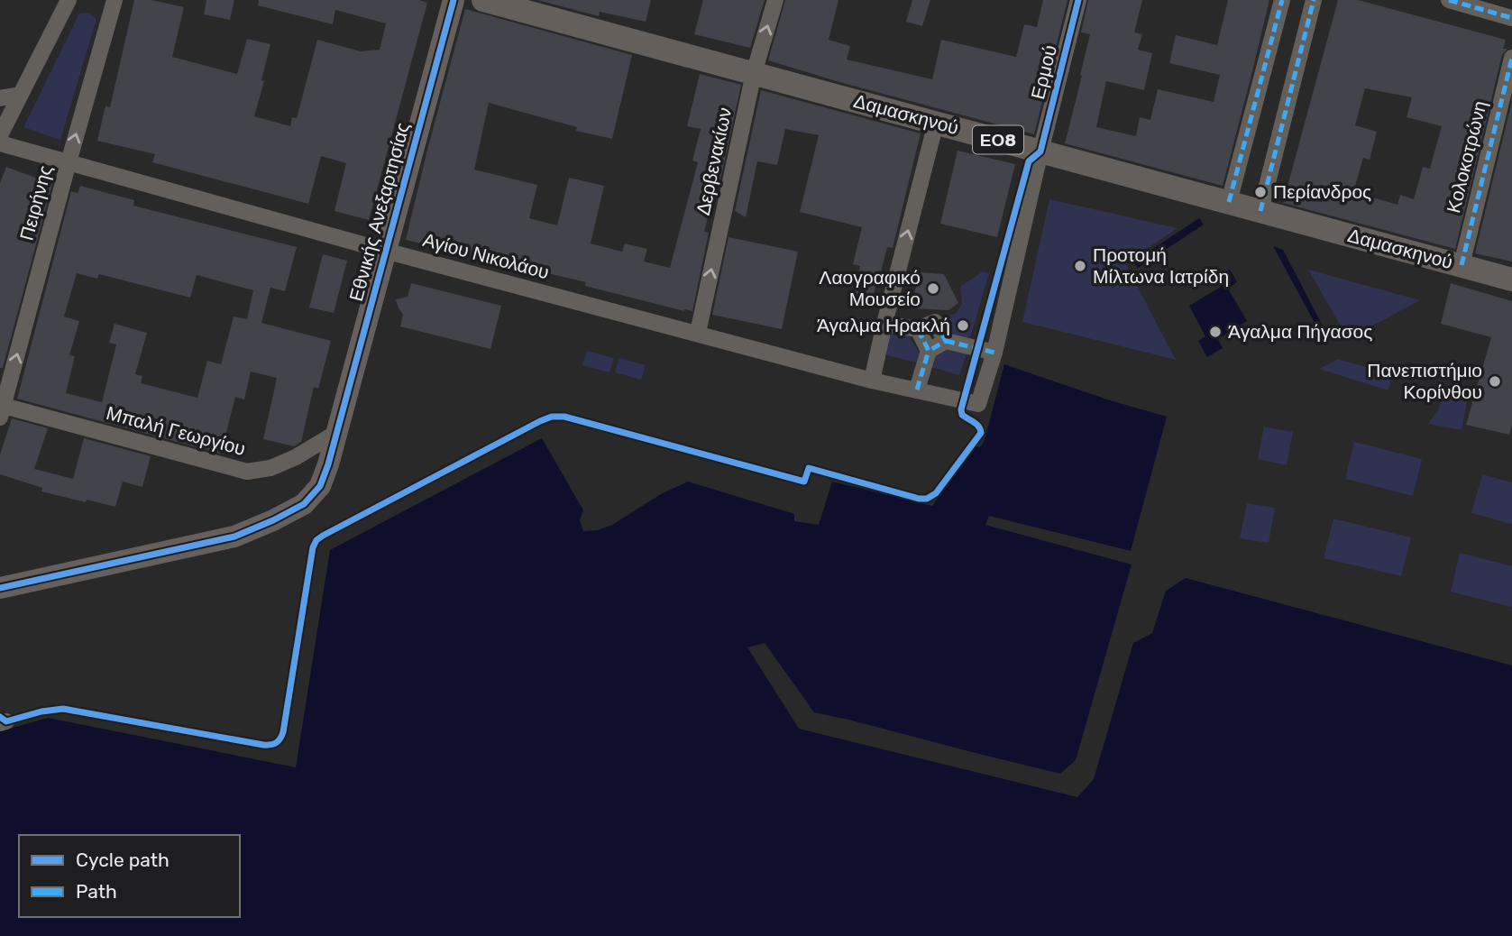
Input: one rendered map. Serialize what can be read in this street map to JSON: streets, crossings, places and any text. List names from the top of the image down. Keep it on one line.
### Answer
{"streets":{"main road":["Δαμασκηνού","ΕΟ8"],"street":["Ερμού","Κολοκοτρώνη","Δερβενακίων","Πειρήνης","Εθνικής Ανεξαρτησίας","Αγίου Νικολάου","Μπαλή Γεωργίου"]},"crossings":[["Ερμού","Δαμασκηνού"],["Ερμού","Αγίου Νικολάου"],["Δαμασκηνού","Κολοκοτρώνη"],["Δαμασκηνού","Δερβενακίων"],["Δερβενακίων","Αγίου Νικολάου"],["Πειρήνης","Αγίου Νικολάου"],["Πειρήνης","Μπαλή Γεωργίου"],["Εθνικής Ανεξαρτησίας","Αγίου Νικολάου"],["Εθνικής Ανεξαρτησίας","Μπαλή Γεωργίου"]],"one_way":["Δερβενακίων"],"places":["Περίανδρος","Προτομή Μίλτωνα Ιατρίδη","Λαογραφικό Μουσείο","Άγαλμα Ηρακλή","Άγαλμα Πήγασος","Πανεπιστήμιο Κορίνθου"],"legend":["Cycle path","Path"]}
